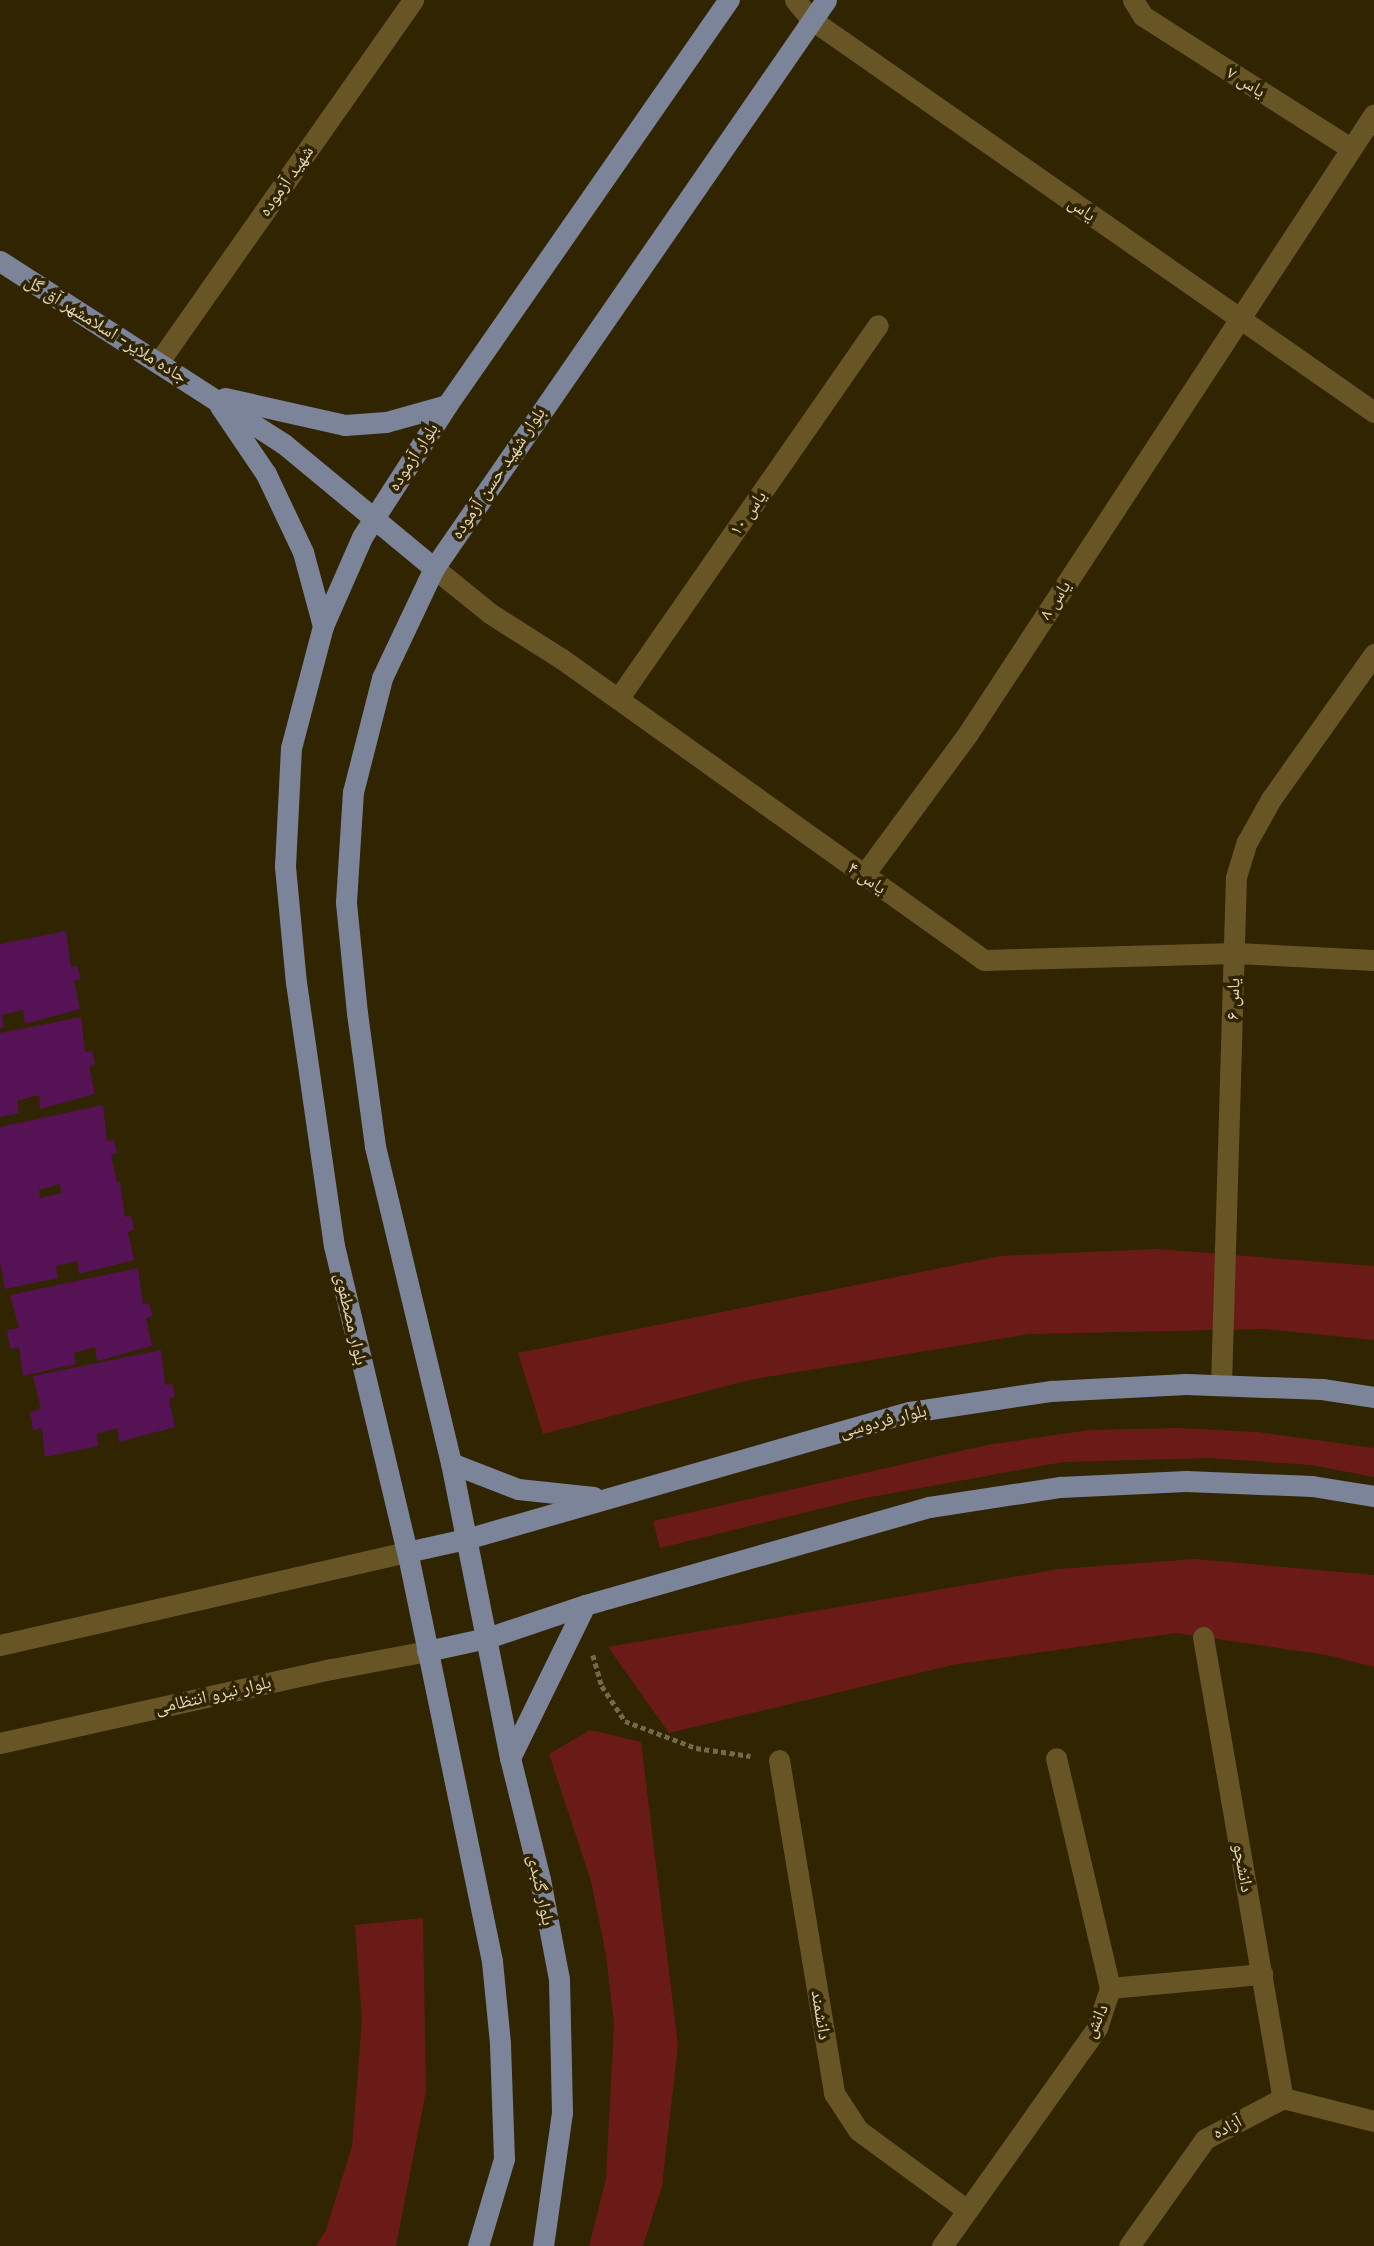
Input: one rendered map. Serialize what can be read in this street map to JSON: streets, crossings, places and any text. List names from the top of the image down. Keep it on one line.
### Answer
{"streets":{"main road":["جاده ملایر- اسلامشهر آق گل","بلوار آزموده","بلوار شهید حسن آزموده","بلوار مصطفوی","بلوار فردوسی","بلوار گنبدی"],"street":["یاس ۷","شهید آزموده","یاس","یاس ۱۰","یاس ۸","یاس ۴","یاس ۶","بلوار نیرو انتظامی","دانشجو","دانشمند","دانش","آزاده"]},"crossings":[["شهید آزموده","جاده ملایر- اسلامشهر آق گل"],["یاس","بلوار شهید حسن آزموده"],["یاس","یاس ۸"],["جاده ملایر- اسلامشهر آق گل","بلوار آزموده"],["جاده ملایر- اسلامشهر آق گل","بلوار شهید حسن آزموده"],["جاده ملایر- اسلامشهر آق گل","یاس ۴"],["بلوار آزموده","بلوار مصطفوی"],["بلوار شهید حسن آزموده","یاس ۴"],["یاس ۱۰","یاس ۴"],["یاس ۸","یاس ۴"],["یاس ۴","یاس ۶"],["یاس ۶","بلوار فردوسی"],["بلوار مصطفوی","بلوار فردوسی"],["بلوار مصطفوی","بلوار نیرو انتظامی"],["بلوار فردوسی","بلوار گنبدی"],["دانشجو","آزاده"],["دانشمند","دانش"]]}
